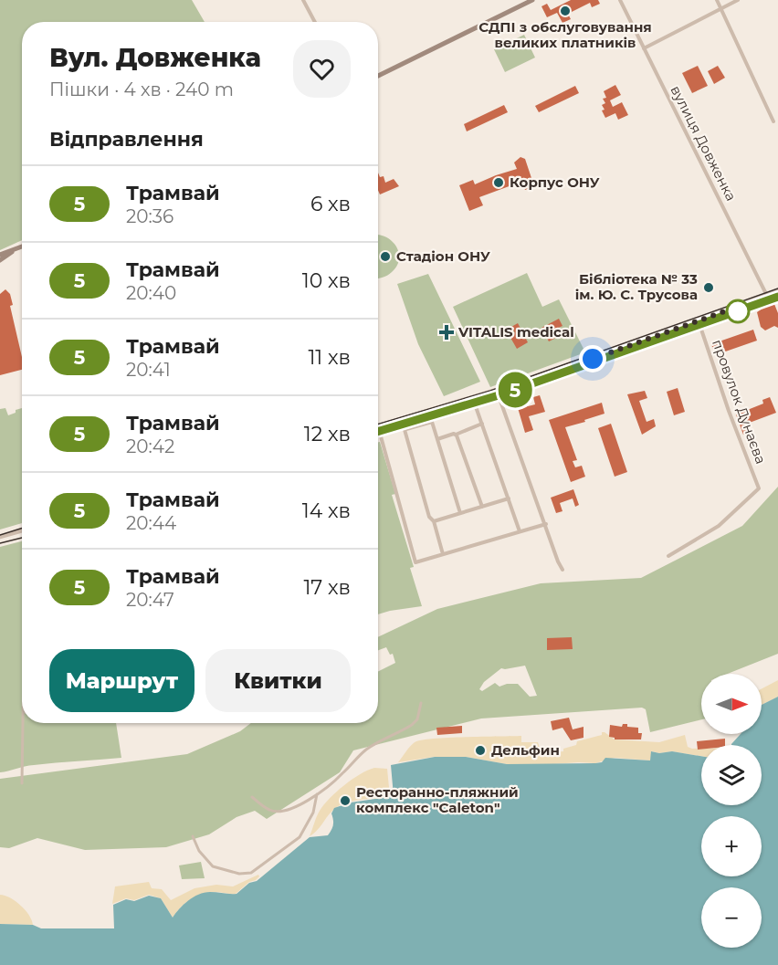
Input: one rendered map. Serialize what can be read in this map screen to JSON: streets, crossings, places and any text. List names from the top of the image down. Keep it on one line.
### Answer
{"streets":{"street":["вулиця Довженка","провулок Дунаєва"]},"places":{"other":["СДПІ з обслуговування великих платників","Корпус ОНУ","Стадіон ОНУ","Бібліотека № 33 ім. Ю. С. Трусова","Дельфин","Ресторанно-пляжний комплекс \"Caleton\""],"health":["VITALIS medical"]},"lines":["tram line 5"],"north":"right","page":{"on_map":"5","heading":[["Вул. Довженка","Пішки · 4 хв · 240 m"],"Відправлення"],"list":[{"mark":"5","name":"Трамвай","note":"20:36","value":"6 хв"},{"mark":"5","name":"Трамвай","note":"20:40","value":"10 хв"},{"mark":"5","name":"Трамвай","note":"20:41","value":"11 хв"},{"mark":"5","name":"Трамвай","note":"20:42","value":"12 хв"},{"mark":"5","name":"Трамвай","note":"20:44","value":"14 хв"},{"mark":"5","name":"Трамвай","note":"20:47","value":"17 хв"}],"buttons":["Маршрут","Квитки"],"map_buttons":["+","−"]}}
